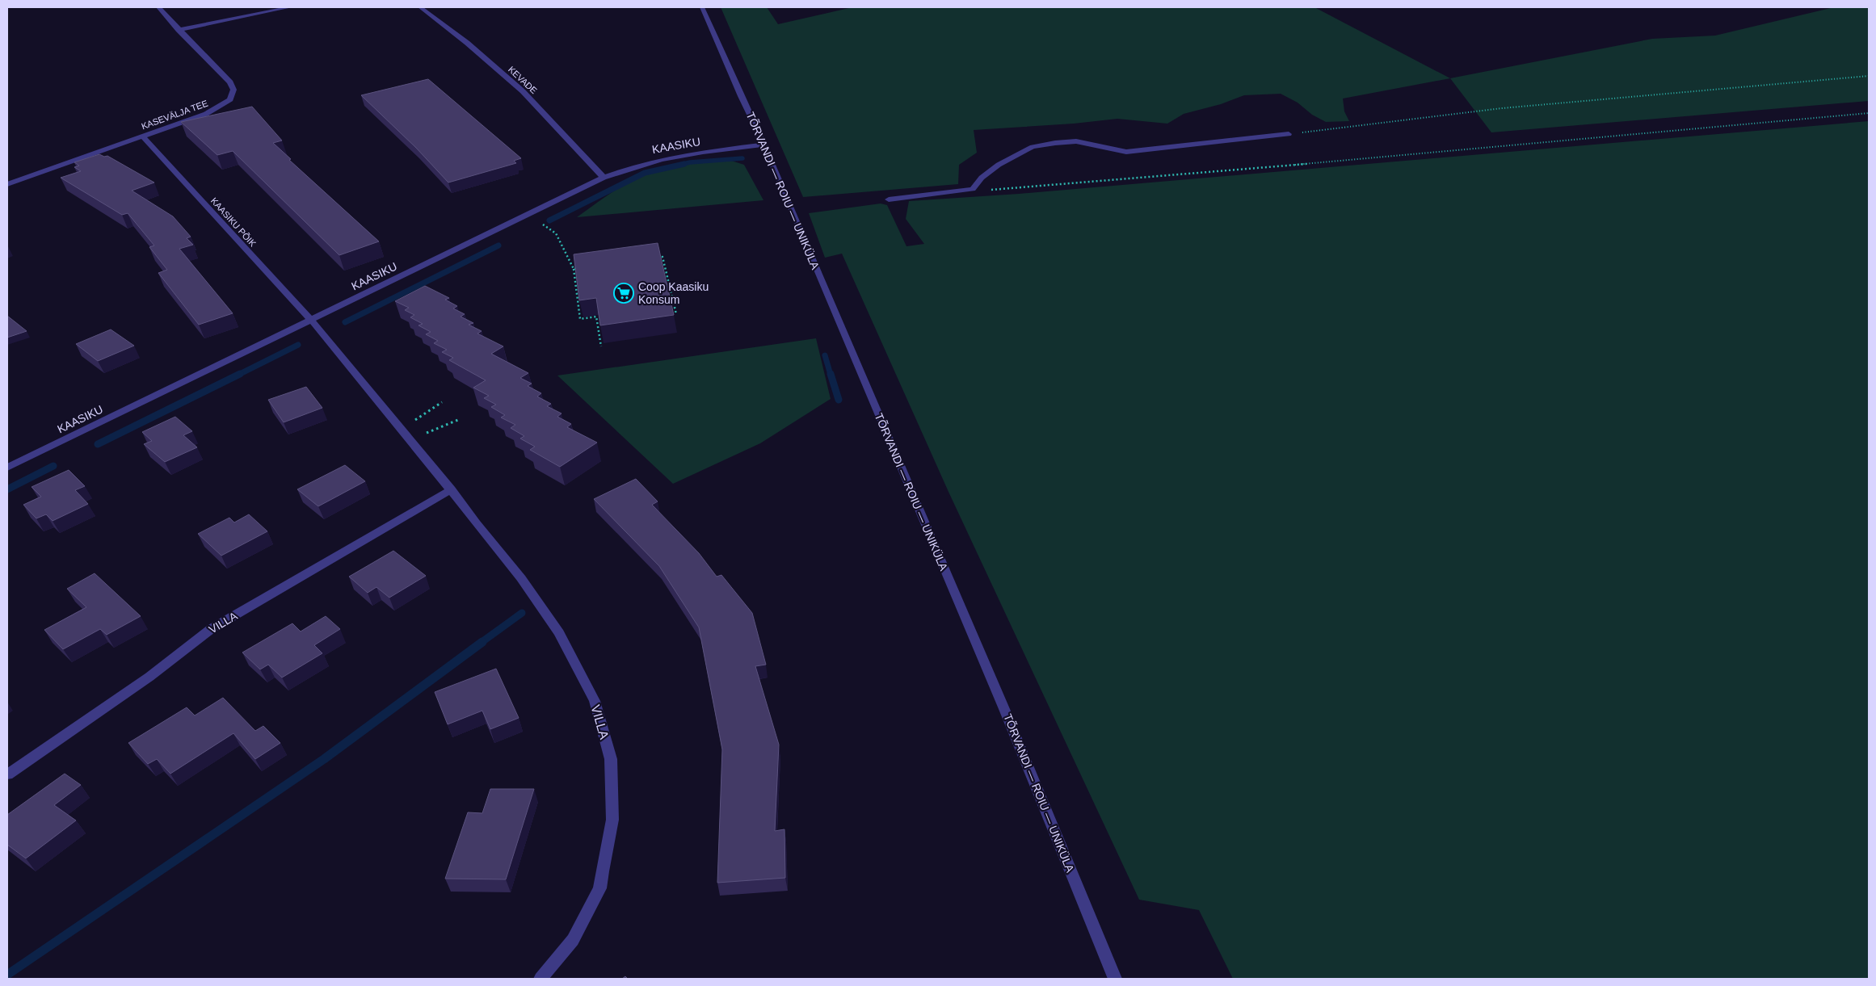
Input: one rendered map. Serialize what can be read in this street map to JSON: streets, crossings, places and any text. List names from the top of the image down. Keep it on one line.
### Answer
{"streets":{"street":["KEVADE","KASEVÄLJA TEE","KAASIKU","TÕRVANDI — ROIU — UNIKÜLA","KAASIKU PÕIK","VILLA"]},"crossings":[["KEVADE","KAASIKU"],["KASEVÄLJA TEE","KAASIKU PÕIK"],["KAASIKU","TÕRVANDI — ROIU — UNIKÜLA"],["KAASIKU","KAASIKU PÕIK"],["KAASIKU","VILLA"],["KAASIKU PÕIK","VILLA"]],"places":{"supermarket":["Coop Kaasiku Konsum"]}}
